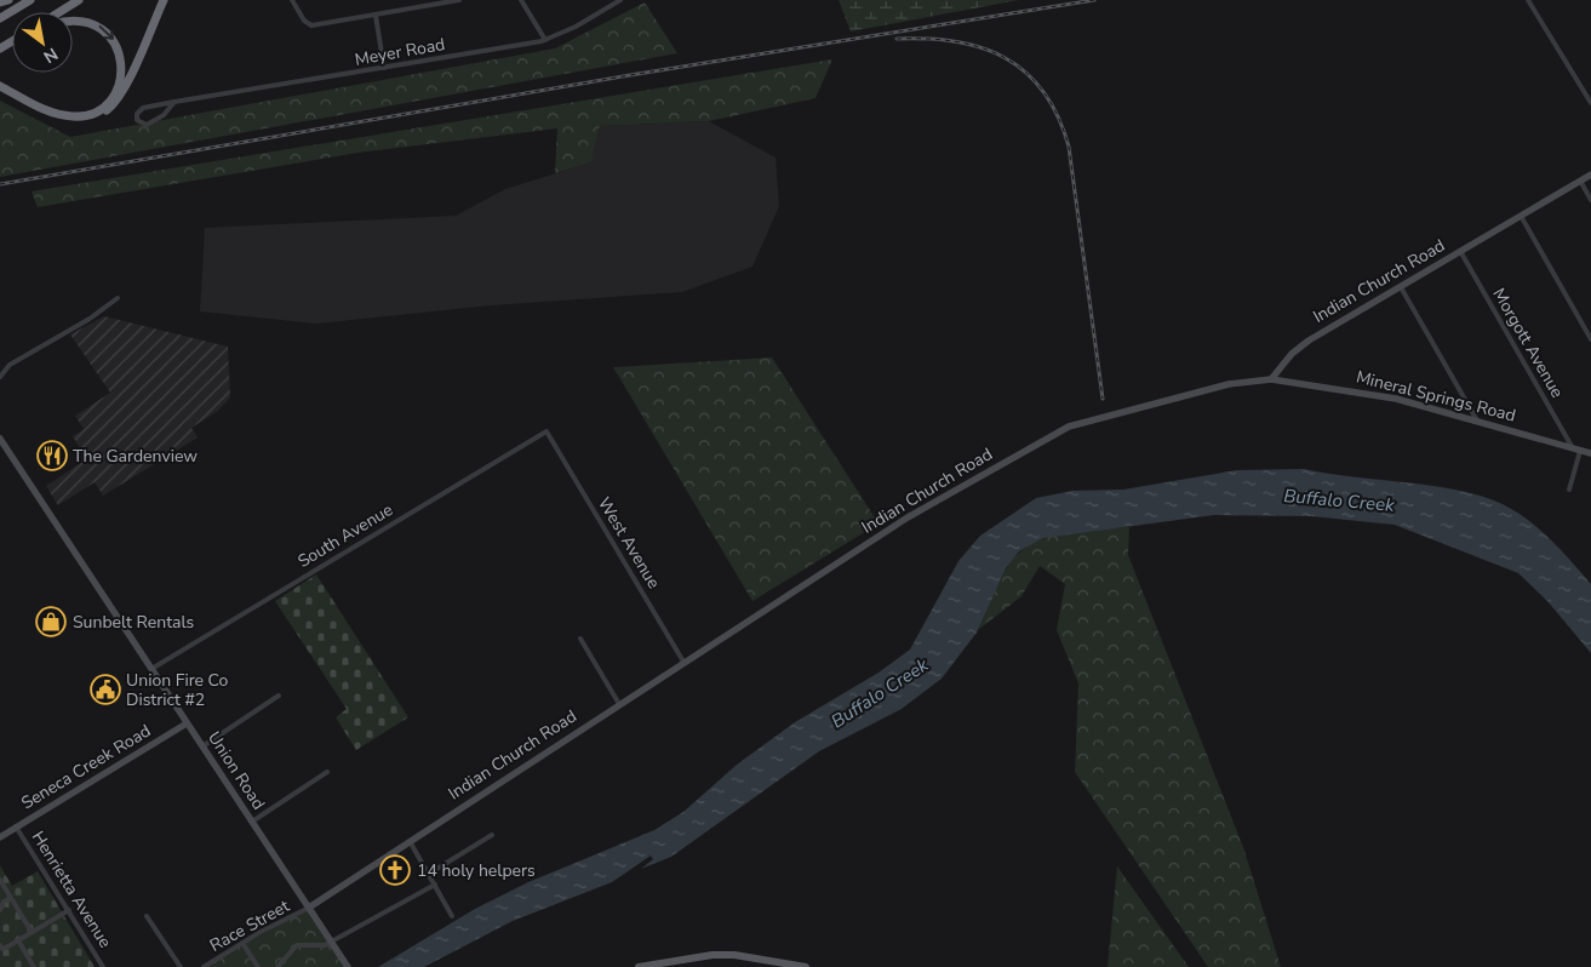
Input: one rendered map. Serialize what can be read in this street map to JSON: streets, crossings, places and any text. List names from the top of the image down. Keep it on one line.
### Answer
{"streets":{"street":["Meyer Road","Indian Church Road","Morgott Avenue","Mineral Springs Road","South Avenue","West Avenue","Seneca Creek Road","Union Road","Henrietta Avenue","Race Street"]},"crossings":[["Indian Church Road","Morgott Avenue"],["Indian Church Road","Mineral Springs Road"],["Indian Church Road","West Avenue"],["Indian Church Road","Union Road"],["Indian Church Road","Race Street"],["Morgott Avenue","Mineral Springs Road"],["South Avenue","West Avenue"],["South Avenue","Union Road"],["Seneca Creek Road","Union Road"],["Seneca Creek Road","Henrietta Avenue"],["Union Road","Race Street"]],"water":["Buffalo Creek"],"places":{"restaurant":["The Gardenview"],"shop":["Sunbelt Rentals"],"public building":["Union Fire Co District #2"],"church":["14 holy helpers"]},"north":"bottom right"}
